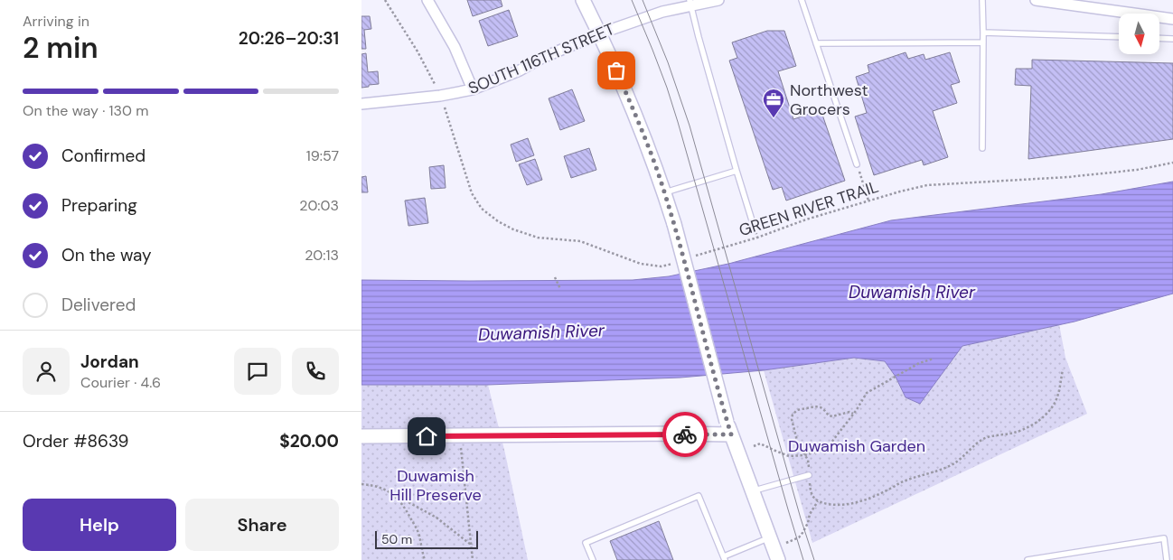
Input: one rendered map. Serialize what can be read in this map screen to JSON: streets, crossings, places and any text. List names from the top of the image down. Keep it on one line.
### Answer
{"streets":{"street":["SOUTH 116TH STREET"],"path":["GREEN RIVER TRAIL"]},"water":["Duwamish River"],"parks":["Duwamish Garden","Duwamish Hill Preserve"],"places":{"office":["Northwest Grocers"]},"scale_bar":"50 m","north":"bottom","page":{"heading":["2 min","Arriving in","20:26–20:31"],"panel":["Jordan","Courier · 4.6","Order #8639","$20.00"],"bar":"On the way · 130 m","list":[["Confirmed","19:57"],["Preparing","20:03"],["On the way","20:13"],"Delivered"],"buttons":["Help","Share"],"scale":"50 m"}}
